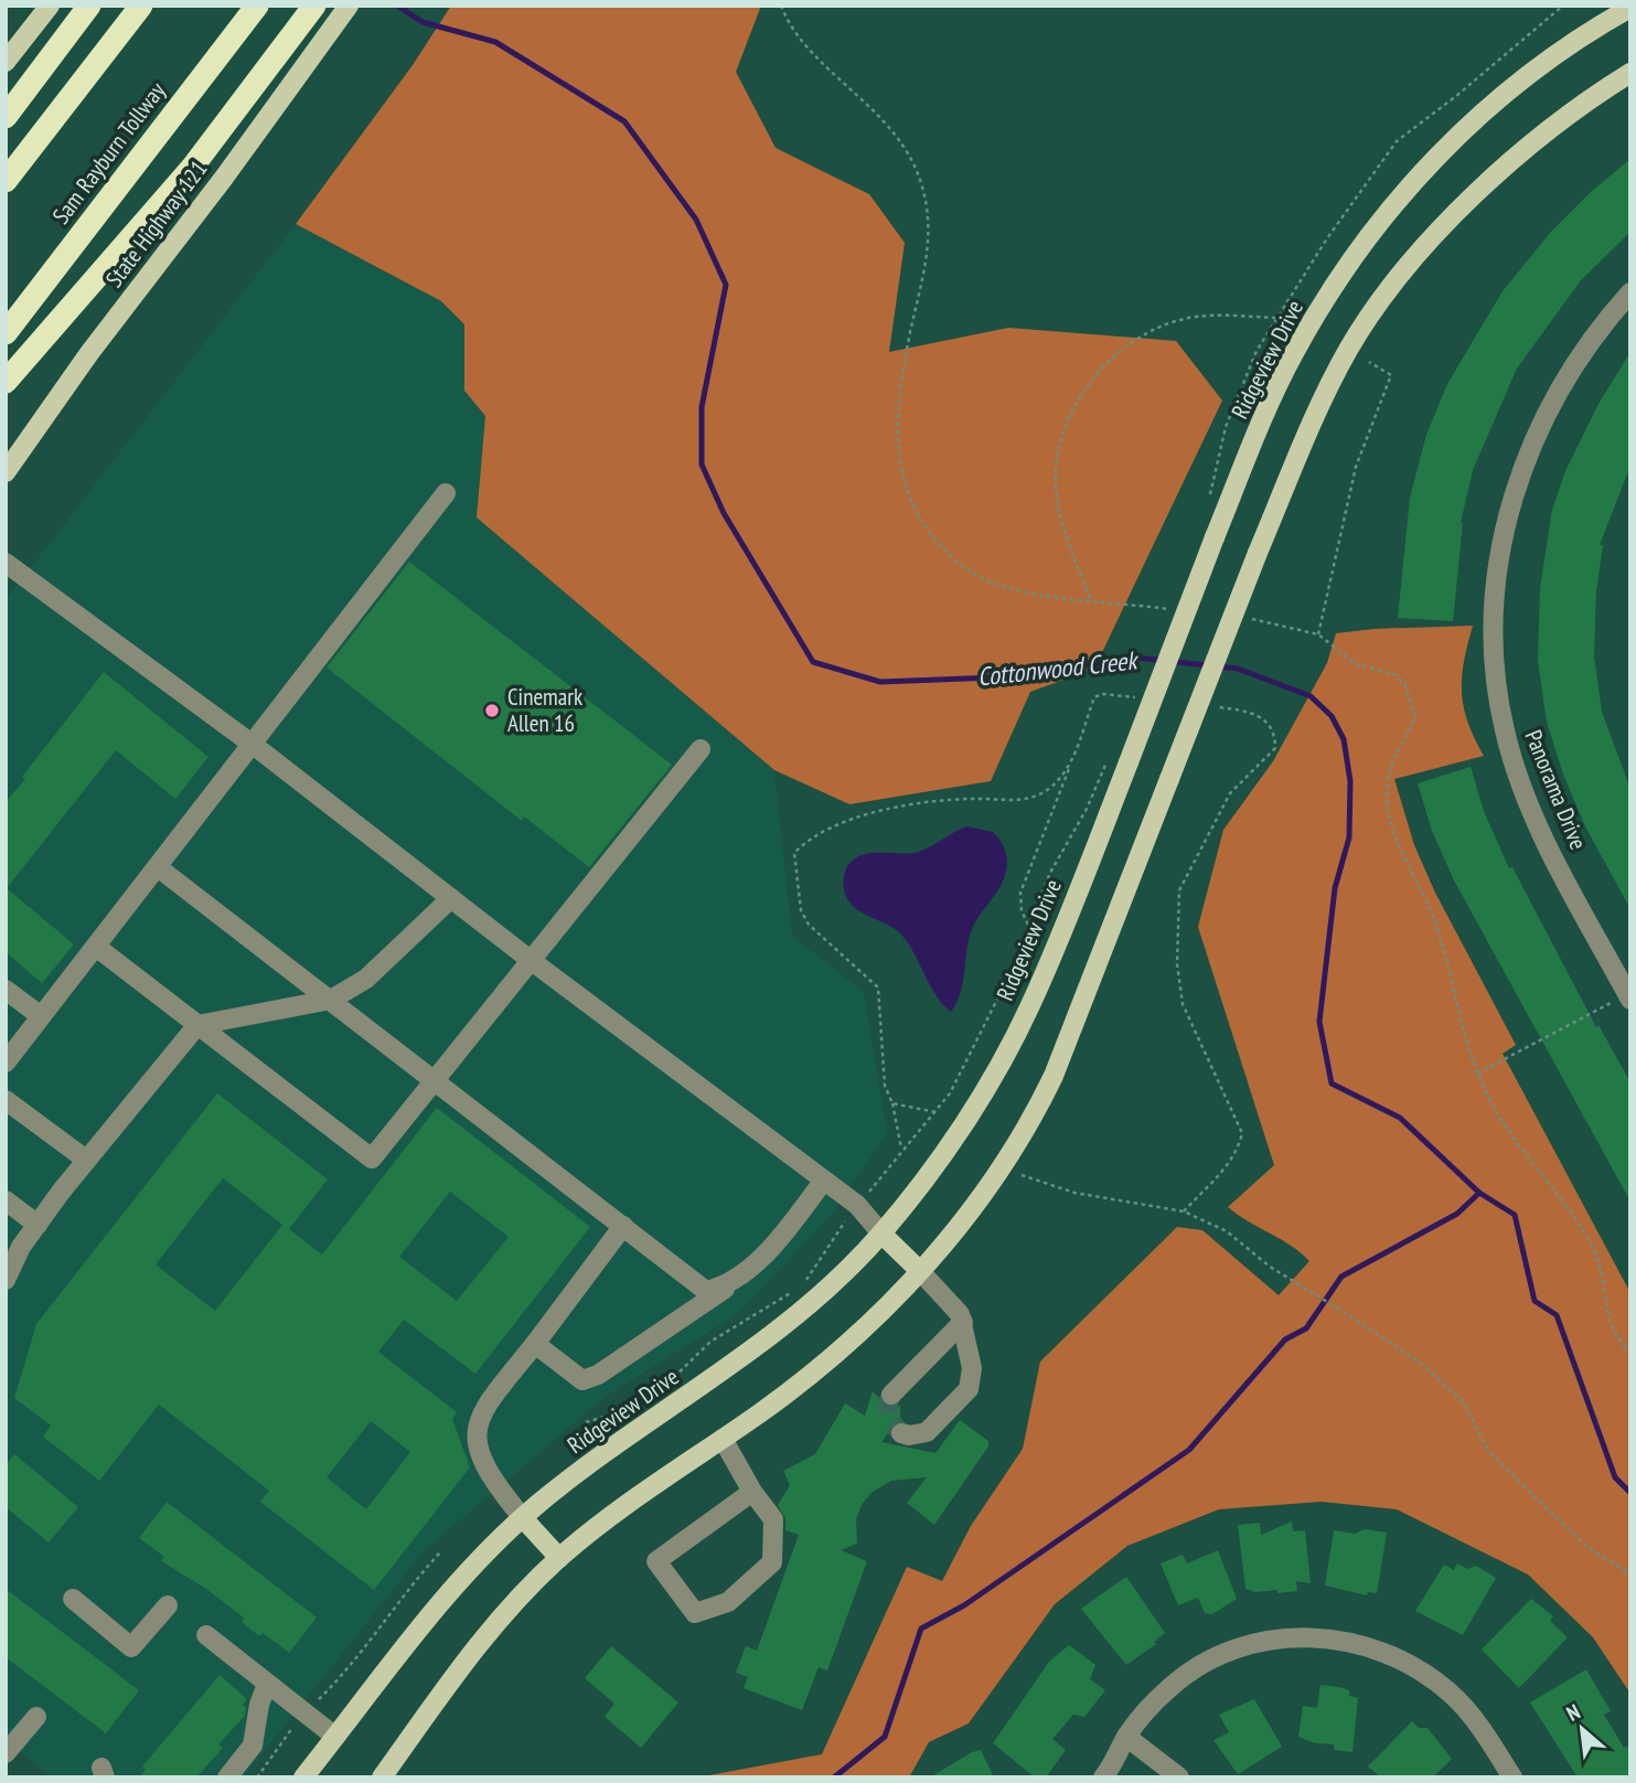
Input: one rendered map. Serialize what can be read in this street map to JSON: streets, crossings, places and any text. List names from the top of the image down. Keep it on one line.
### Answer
{"streets":{"highway":["Sam Rayburn Tollway"],"main road":["State Highway 121","Ridgeview Drive"],"street":["Panorama Drive"]},"water":["Cottonwood Creek"],"places":["Cinemark Allen 16"],"north":"top left"}
